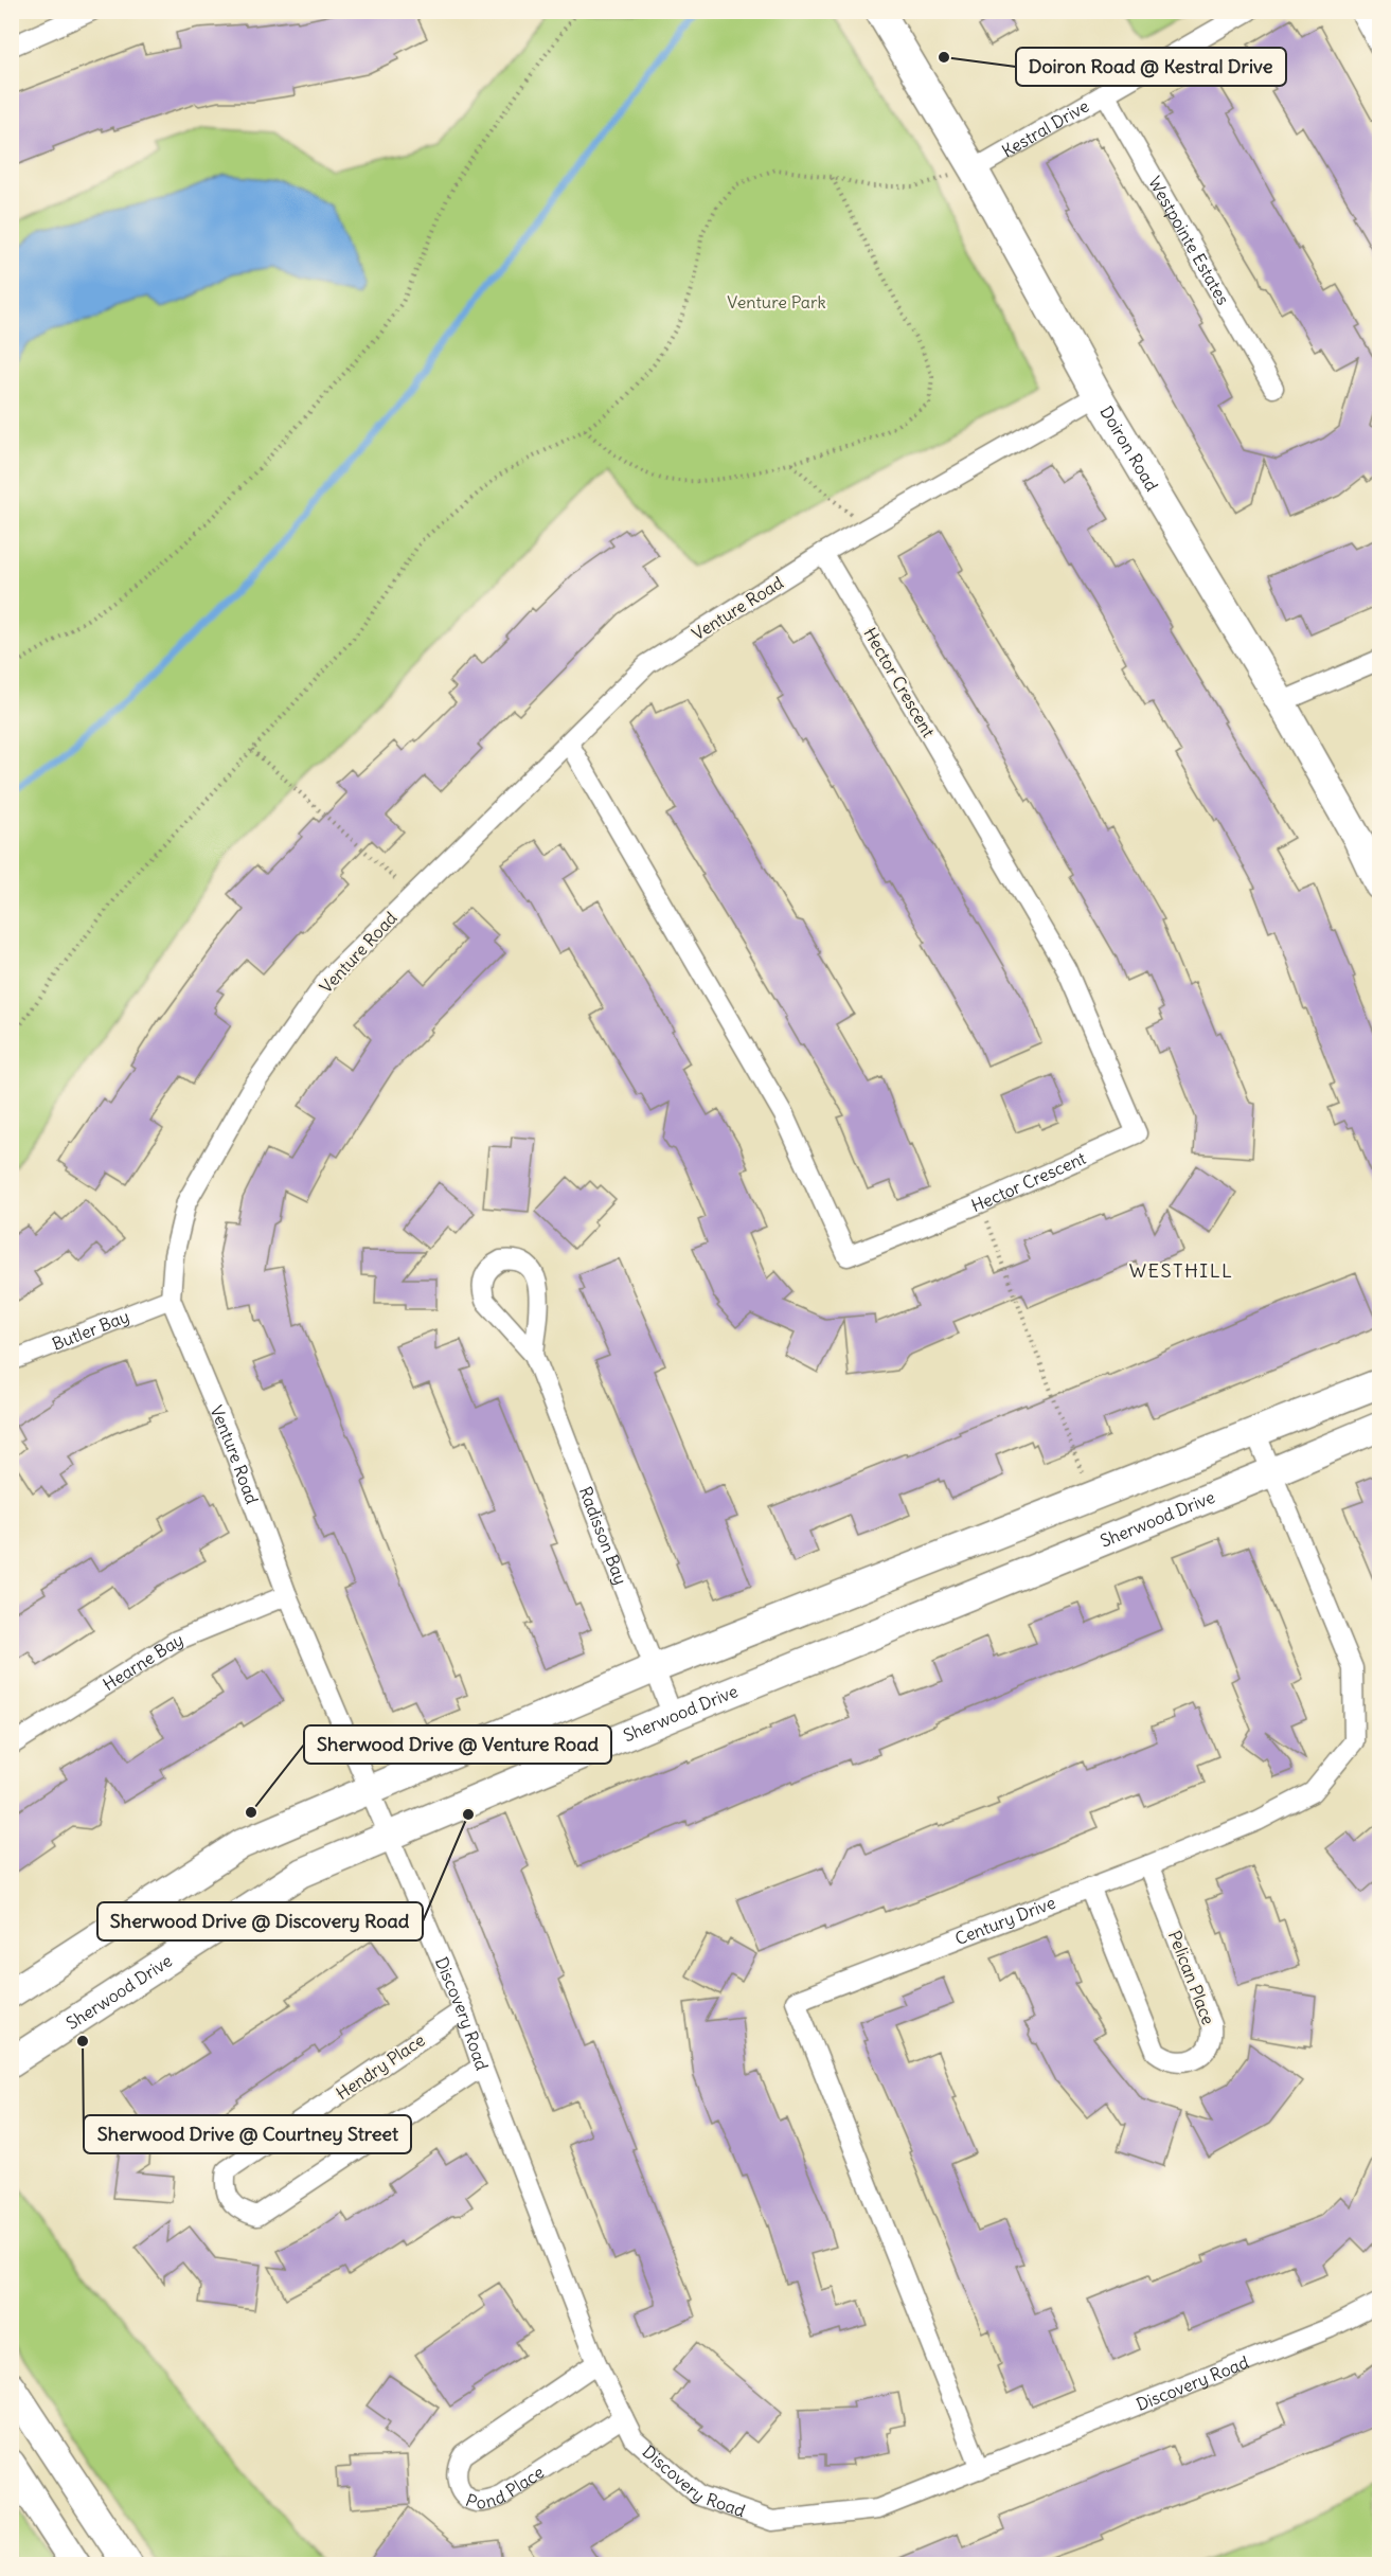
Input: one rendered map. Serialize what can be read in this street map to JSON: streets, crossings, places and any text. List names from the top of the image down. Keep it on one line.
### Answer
{"streets":{"street":["Kestral Drive","Westpointe Estates","Doiron Road","Venture Road","Hector Crescent","Butler Bay","Sherwood Drive","Radisson Bay","Hearne Bay","Century Drive","Pelican Place","Discovery Road","Hendry Place","Pond Place"]},"crossings":[["Kestral Drive","Westpointe Estates"],["Kestral Drive","Doiron Road"],["Doiron Road","Venture Road"],["Venture Road","Hector Crescent"],["Venture Road","Butler Bay"],["Venture Road","Hearne Bay"],["Venture Road","Discovery Road"],["Sherwood Drive","Radisson Bay"],["Sherwood Drive","Century Drive"],["Sherwood Drive","Discovery Road"],["Century Drive","Pelican Place"],["Century Drive","Discovery Road"],["Discovery Road","Hendry Place"],["Discovery Road","Pond Place"]],"districts":["WESTHILL"],"parks":["Venture Park"],"places":["Doiron Road @ Kestral Drive","Sherwood Drive @ Venture Road","Sherwood Drive @ Discovery Road","Sherwood Drive @ Courtney Street"]}
